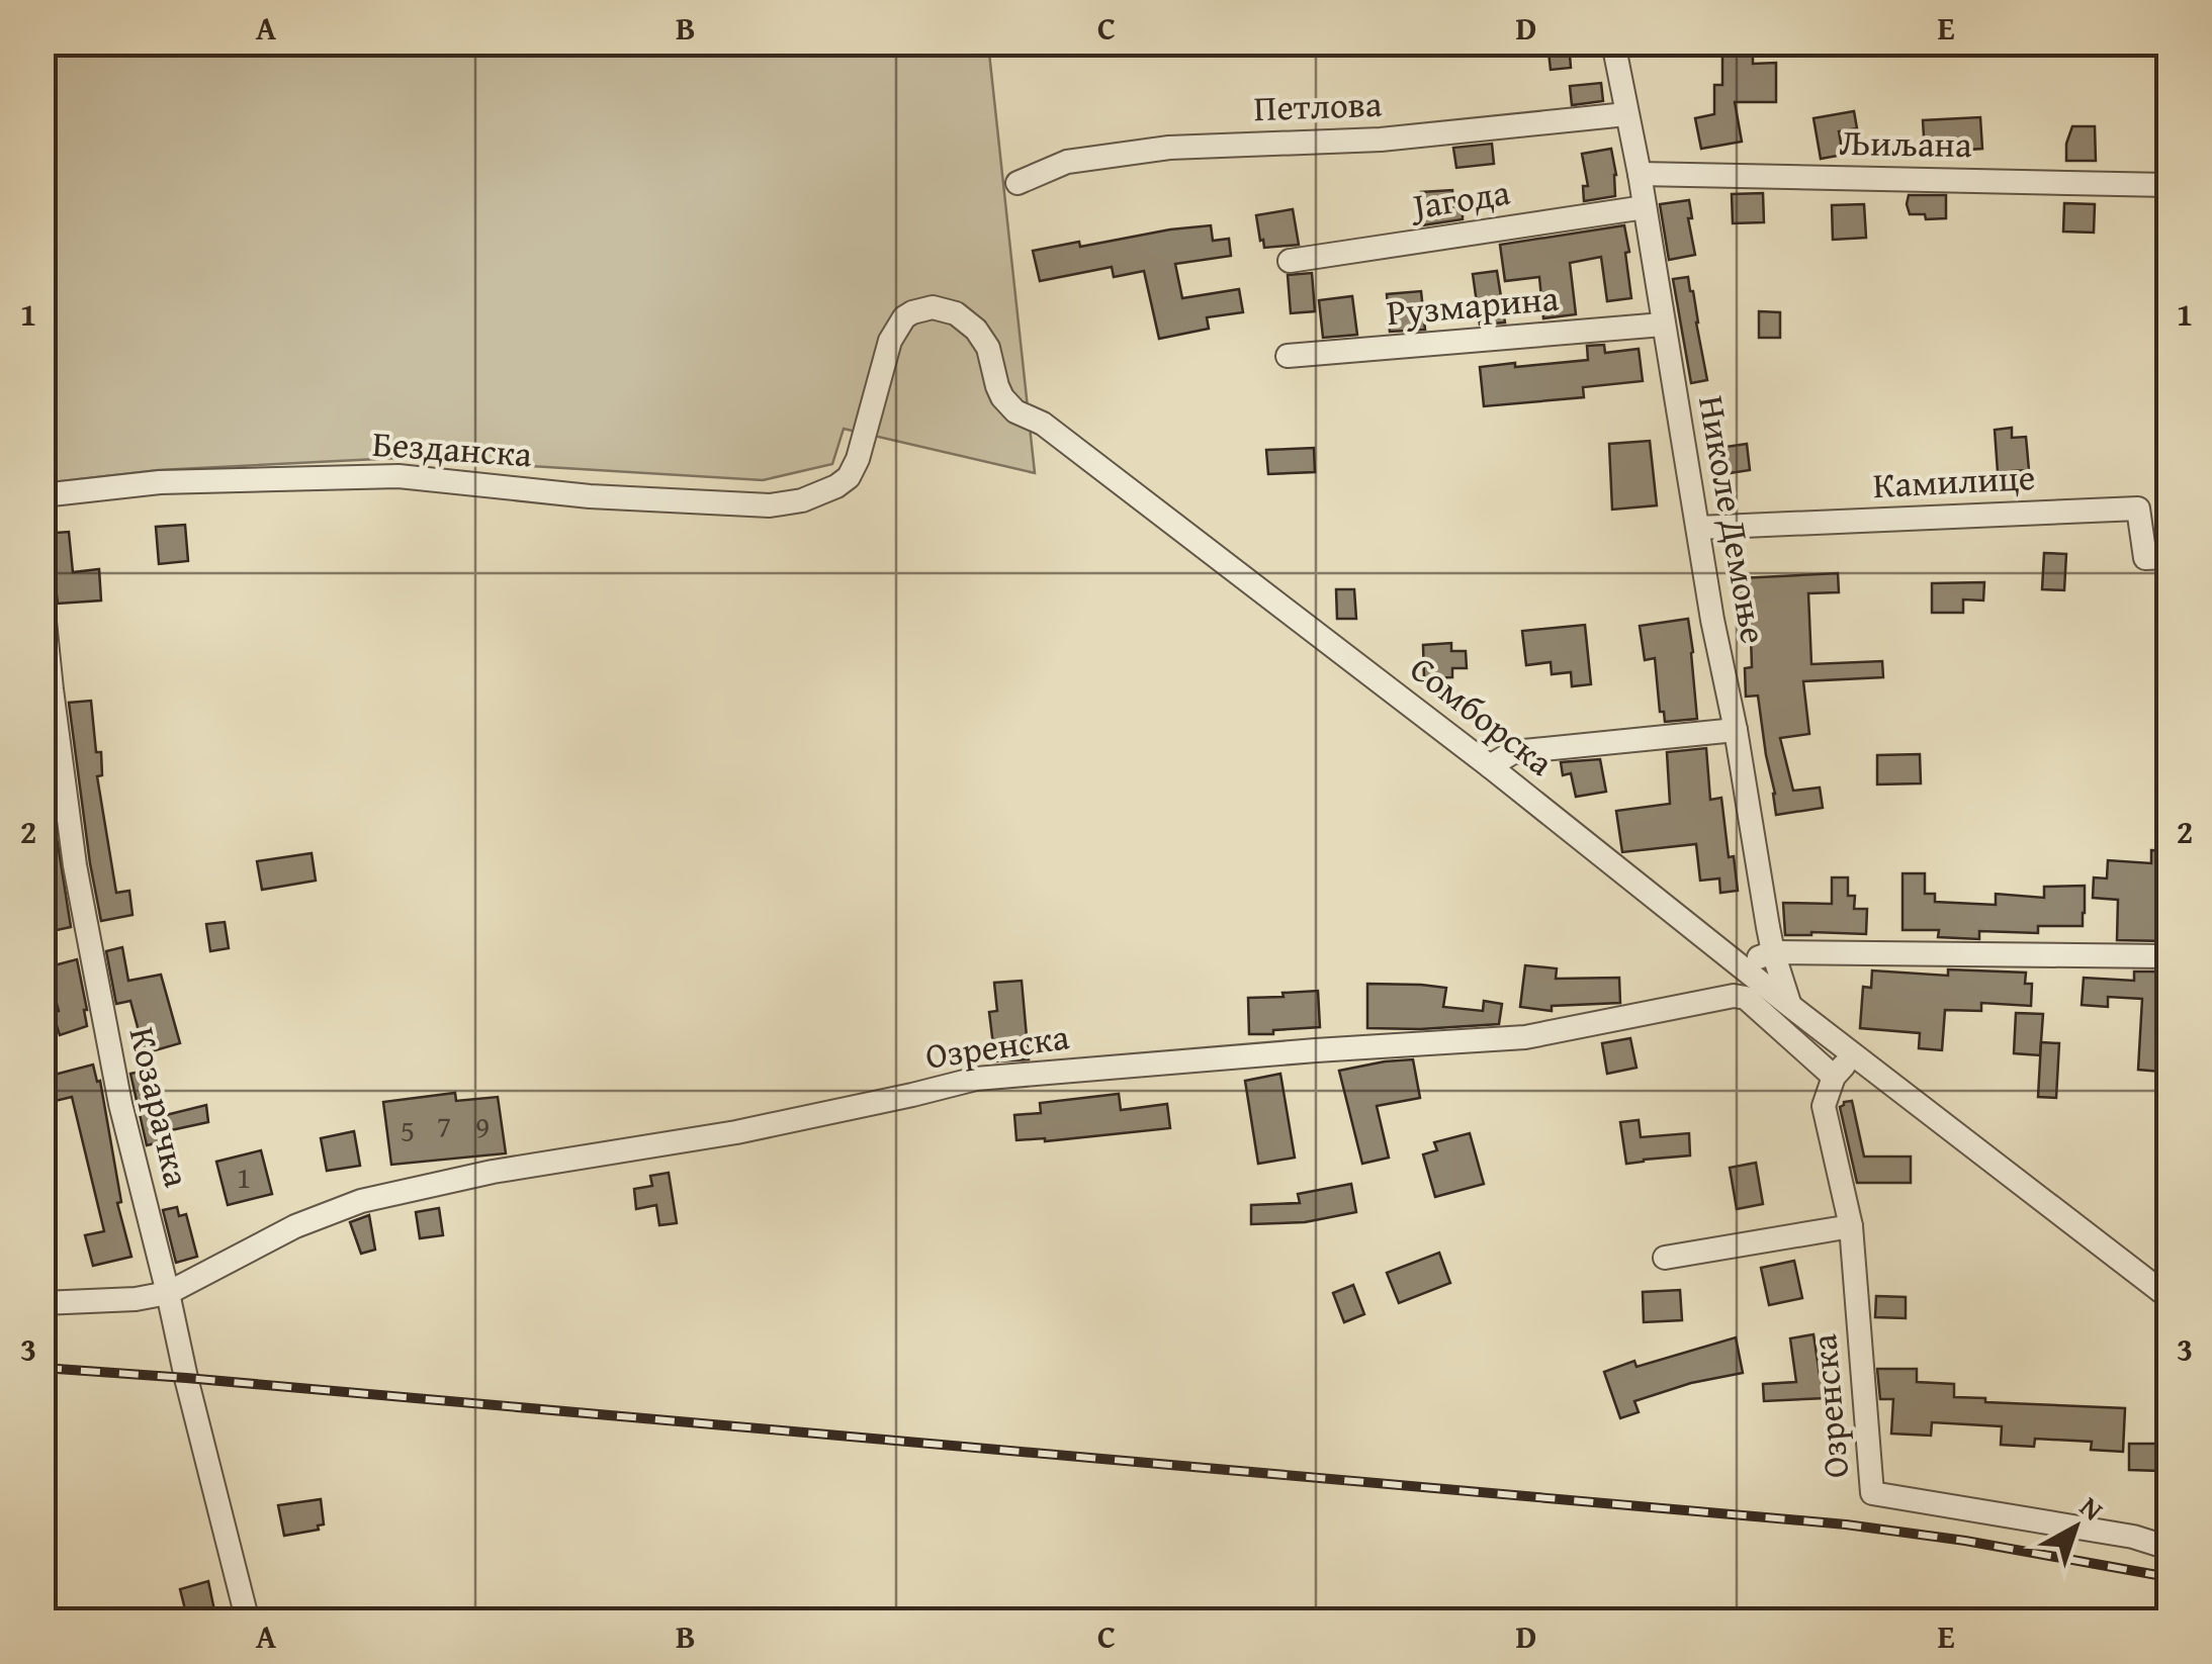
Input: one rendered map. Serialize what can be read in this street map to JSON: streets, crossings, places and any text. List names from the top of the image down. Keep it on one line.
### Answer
{"streets":{"street":["Петлова","Љиљана","Јагода","Рузмарина","Безданска","Камилице","Николе Демоње","Сомборска","Озренска","Козарачка"]},"crossings":[["Петлова","Николе Демоње"],["Љиљана","Николе Демоње"],["Јагода","Николе Демоње"],["Рузмарина","Николе Демоње"],["Безданска","Сомборска"],["Камилице","Николе Демоње"],["Николе Демоње","Сомборска"],["Озренска","Козарачка"]],"house_numbers":["7","9","5","1"],"north":"top right","grid":{"columns":["A","B","C","D","E"],"rows":["1","2","3"]}}
